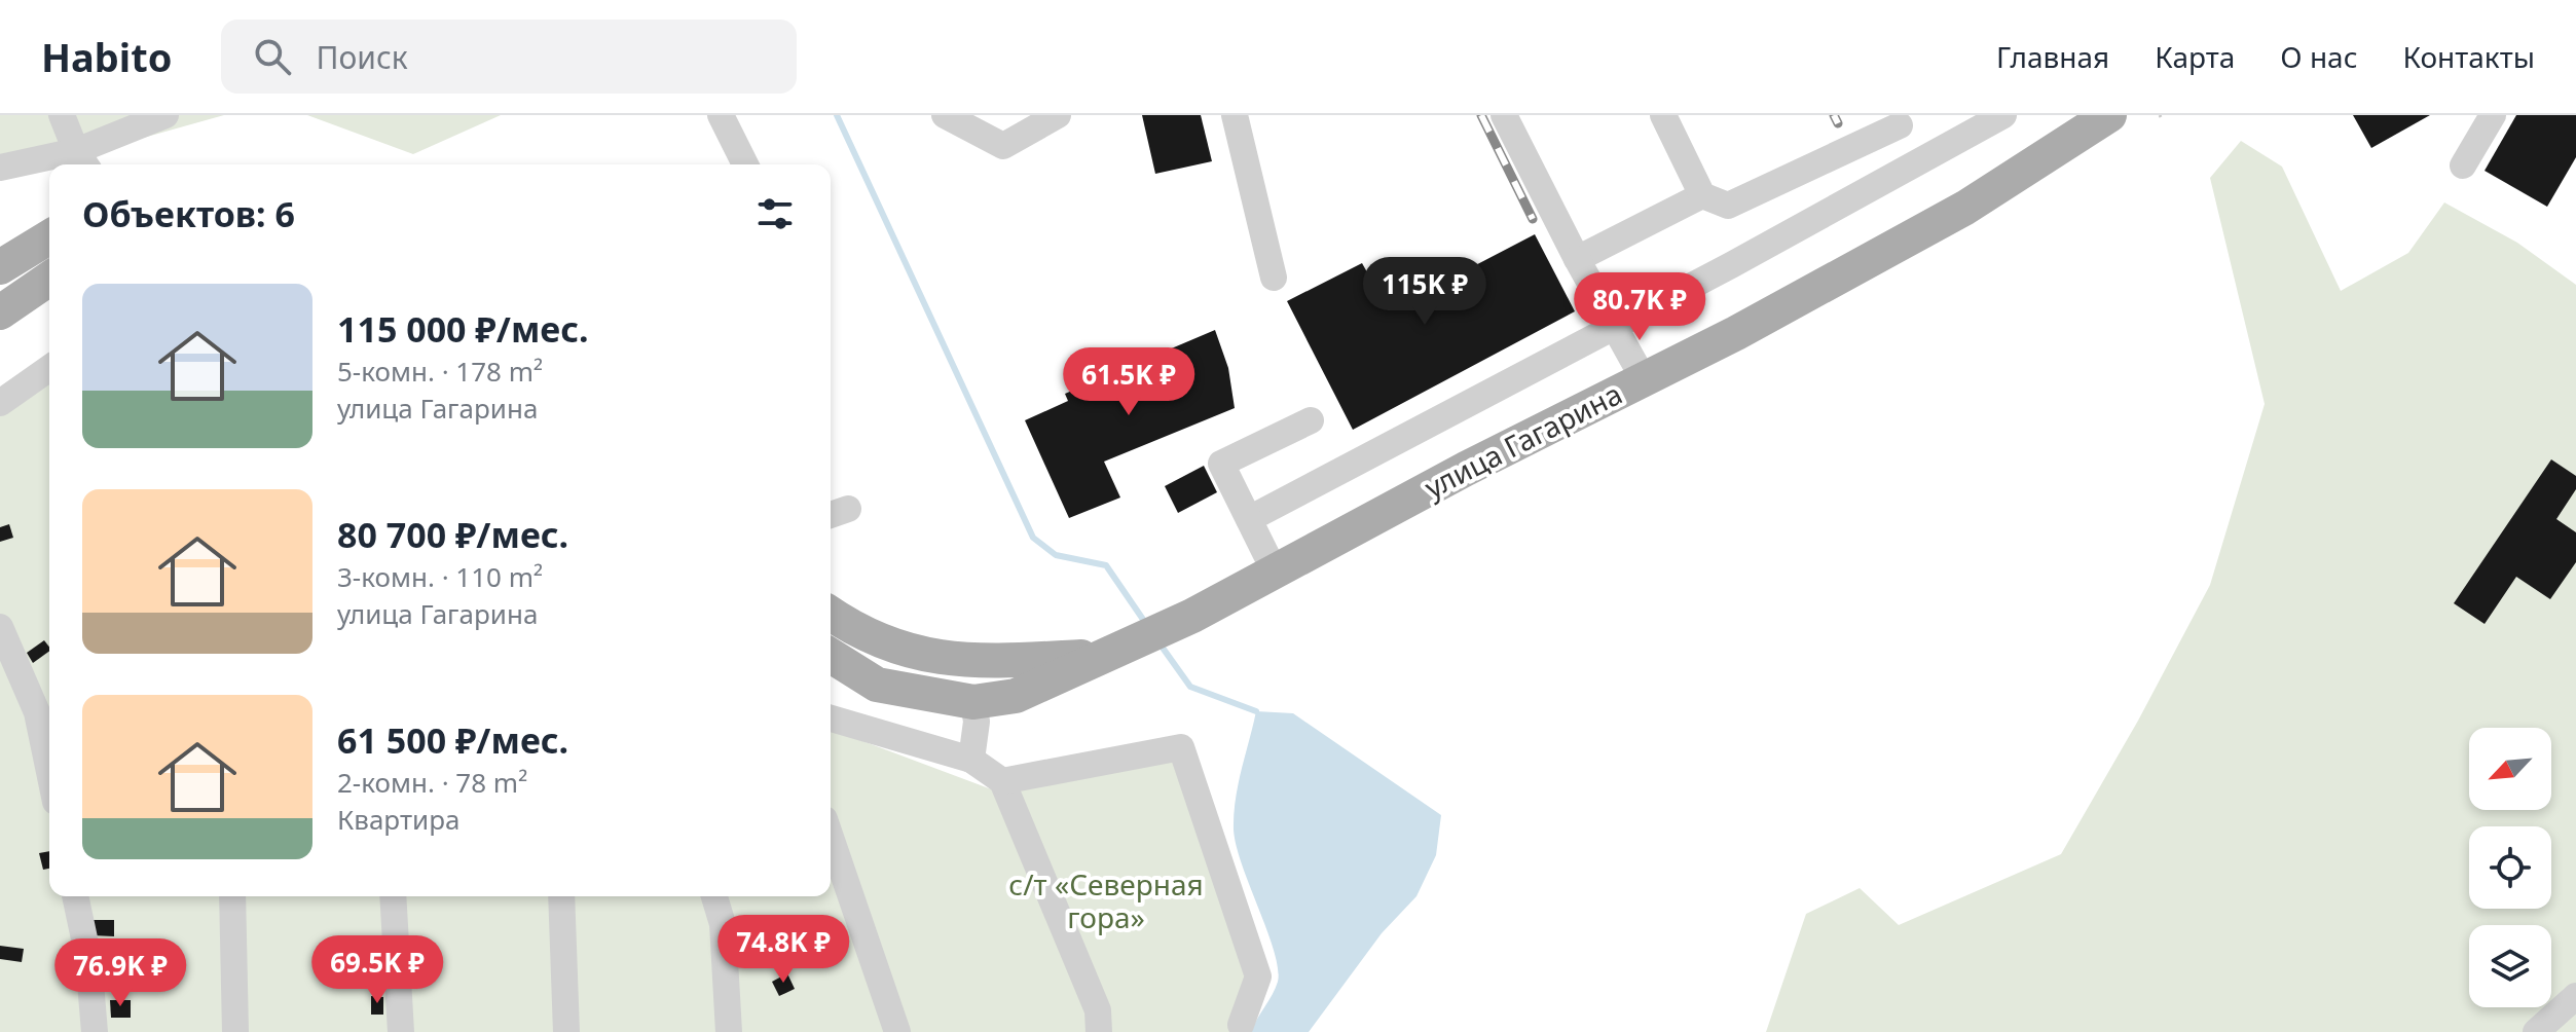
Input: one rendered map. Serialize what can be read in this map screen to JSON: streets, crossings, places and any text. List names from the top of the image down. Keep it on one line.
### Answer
{"streets":{"main road":["улица Гагарина"]},"parks":["с/т «Северная гора»"],"north":"bottom left","page":{"header":"Habito","search":"Поиск","nav":["Главная","Карта","О нас","Контакты"],"heading":"Объектов: 6","price":["115K ₽","80.7K ₽","61.5K ₽","74.8K ₽","69.5K ₽","76.9K ₽"],"list":[{"name":"115 000 ₽/мес.","note":"5-комн. · 178 m² · улица Гагарина"},{"name":"80 700 ₽/мес.","note":"3-комн. · 110 m² · улица Гагарина"},{"name":"61 500 ₽/мес.","note":"2-комн. · 78 m² · Квартира"}]}}
